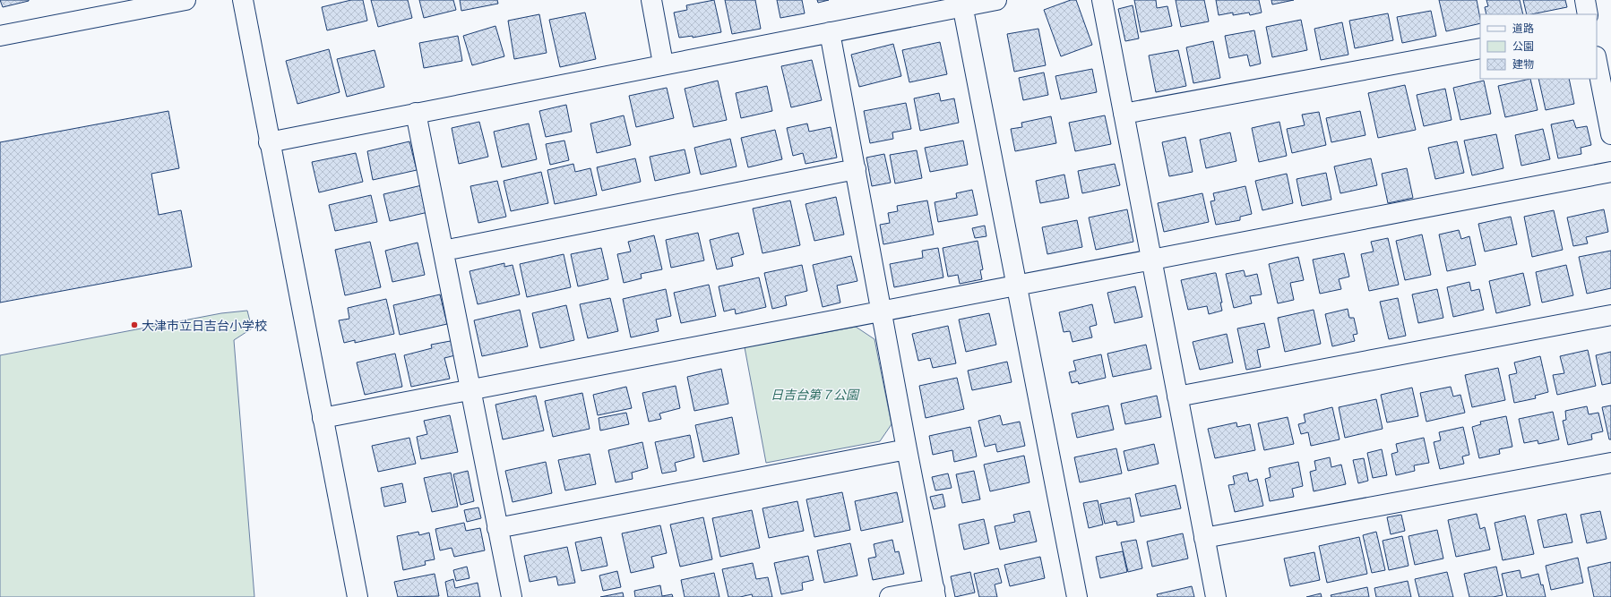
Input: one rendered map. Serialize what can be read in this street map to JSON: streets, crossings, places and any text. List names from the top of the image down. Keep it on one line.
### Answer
{"parks":["日吉台第７公園"],"places":["大津市立日吉台小学校"],"legend":["道路","公園","建物"]}
